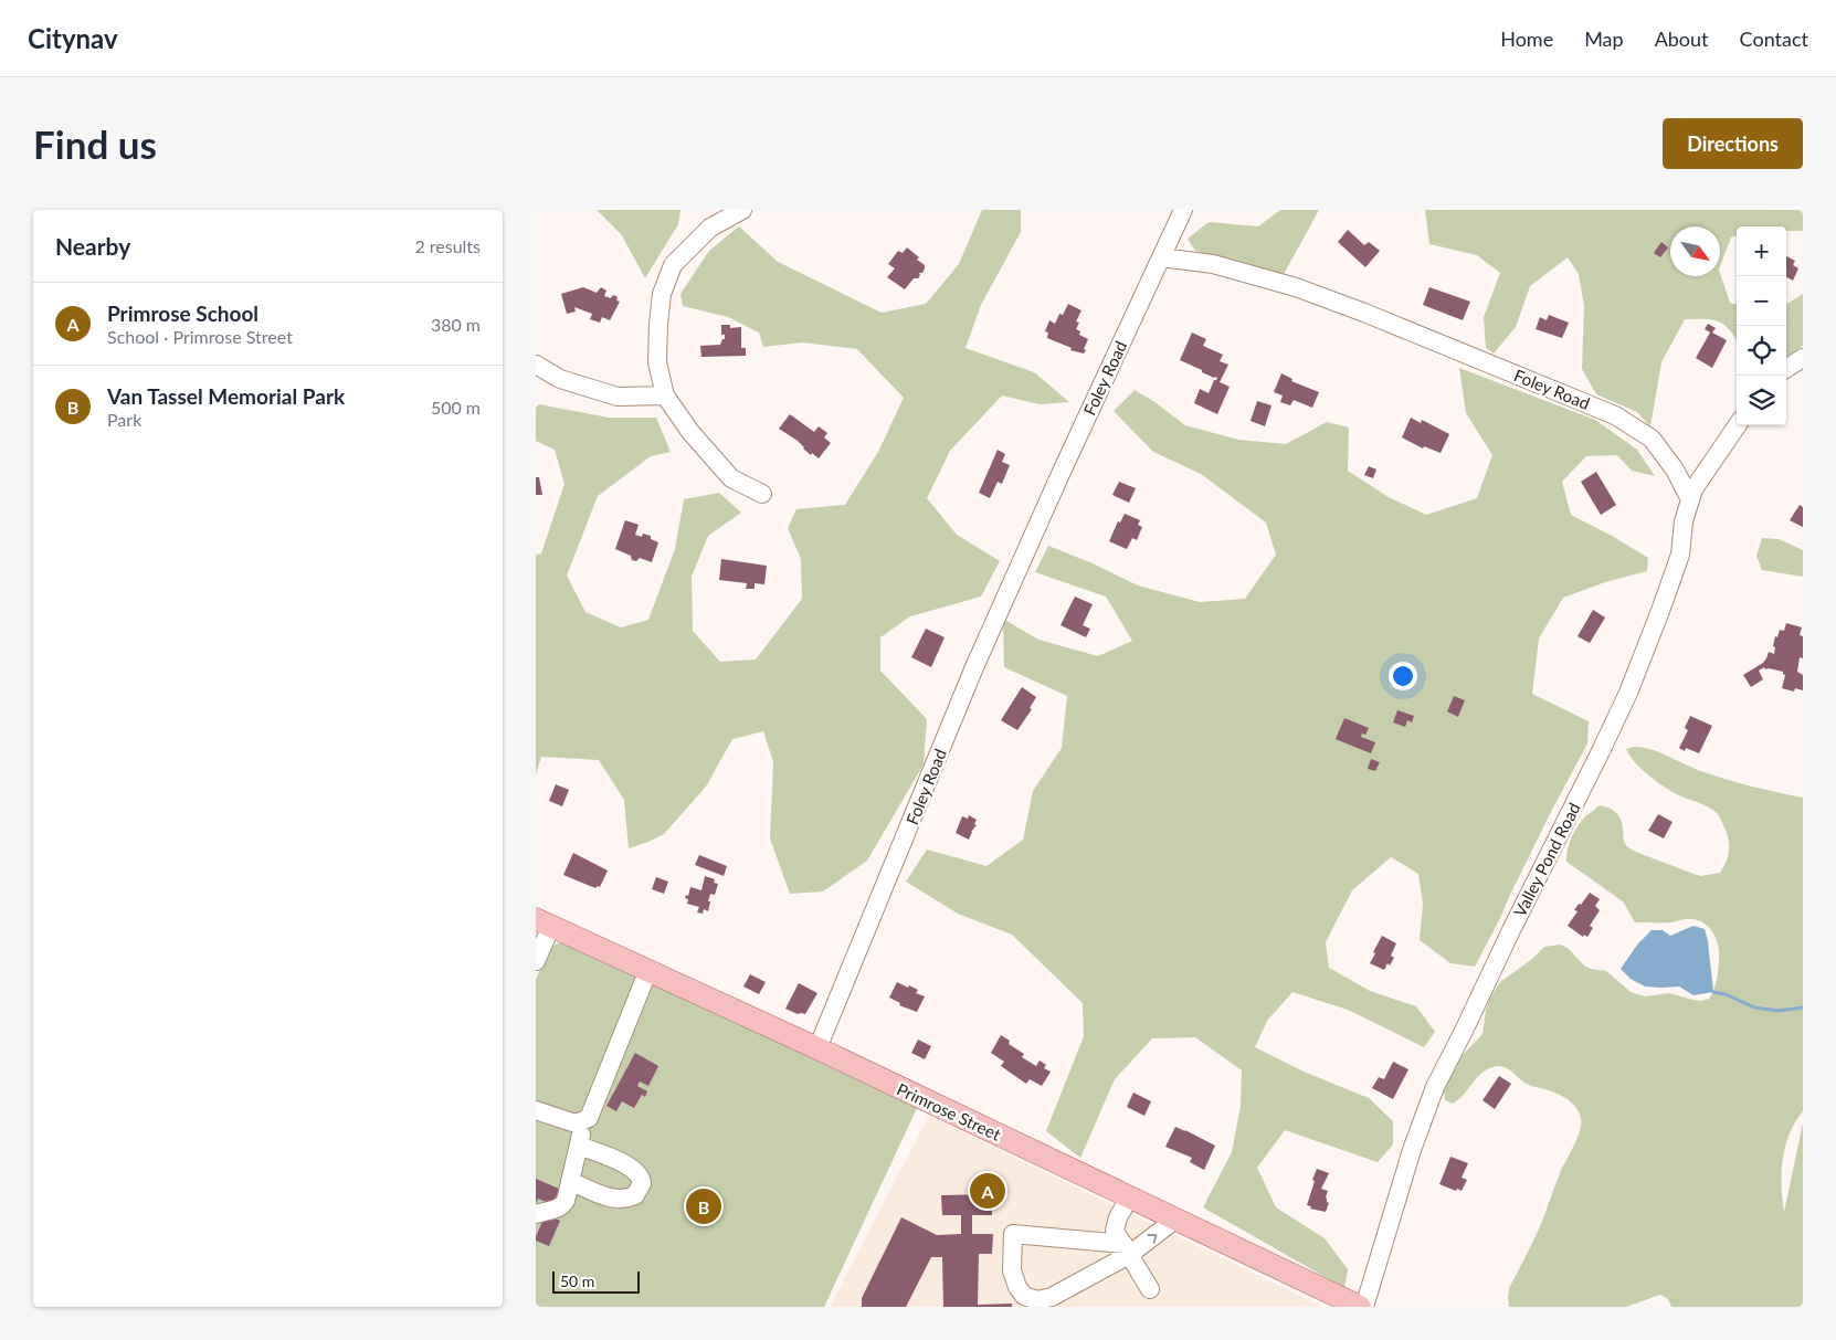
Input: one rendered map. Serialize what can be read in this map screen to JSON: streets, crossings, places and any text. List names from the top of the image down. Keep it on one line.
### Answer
{"streets":{"main road":["Primrose Street"],"street":["Foley Road","Valley Pond Road"]},"crossings":[["Foley Road","Valley Pond Road"],["Foley Road","Primrose Street"],["Valley Pond Road","Primrose Street"]],"scale_bar":"50 m","north":"bottom right","page":{"header":"Citynav","nav":["Home","Map","About","Contact"],"buttons":"Directions","title":"Find us","heading":["Nearby","2 results"],"map_buttons":["+","−"],"list":[{"mark":"A","name":"Primrose School","note":"School · Primrose Street","value":"380 m"},{"mark":"B","name":"Van Tassel Memorial Park","note":"Park","value":"500 m"}],"pins":["A","B"],"scale":"50 m"}}
